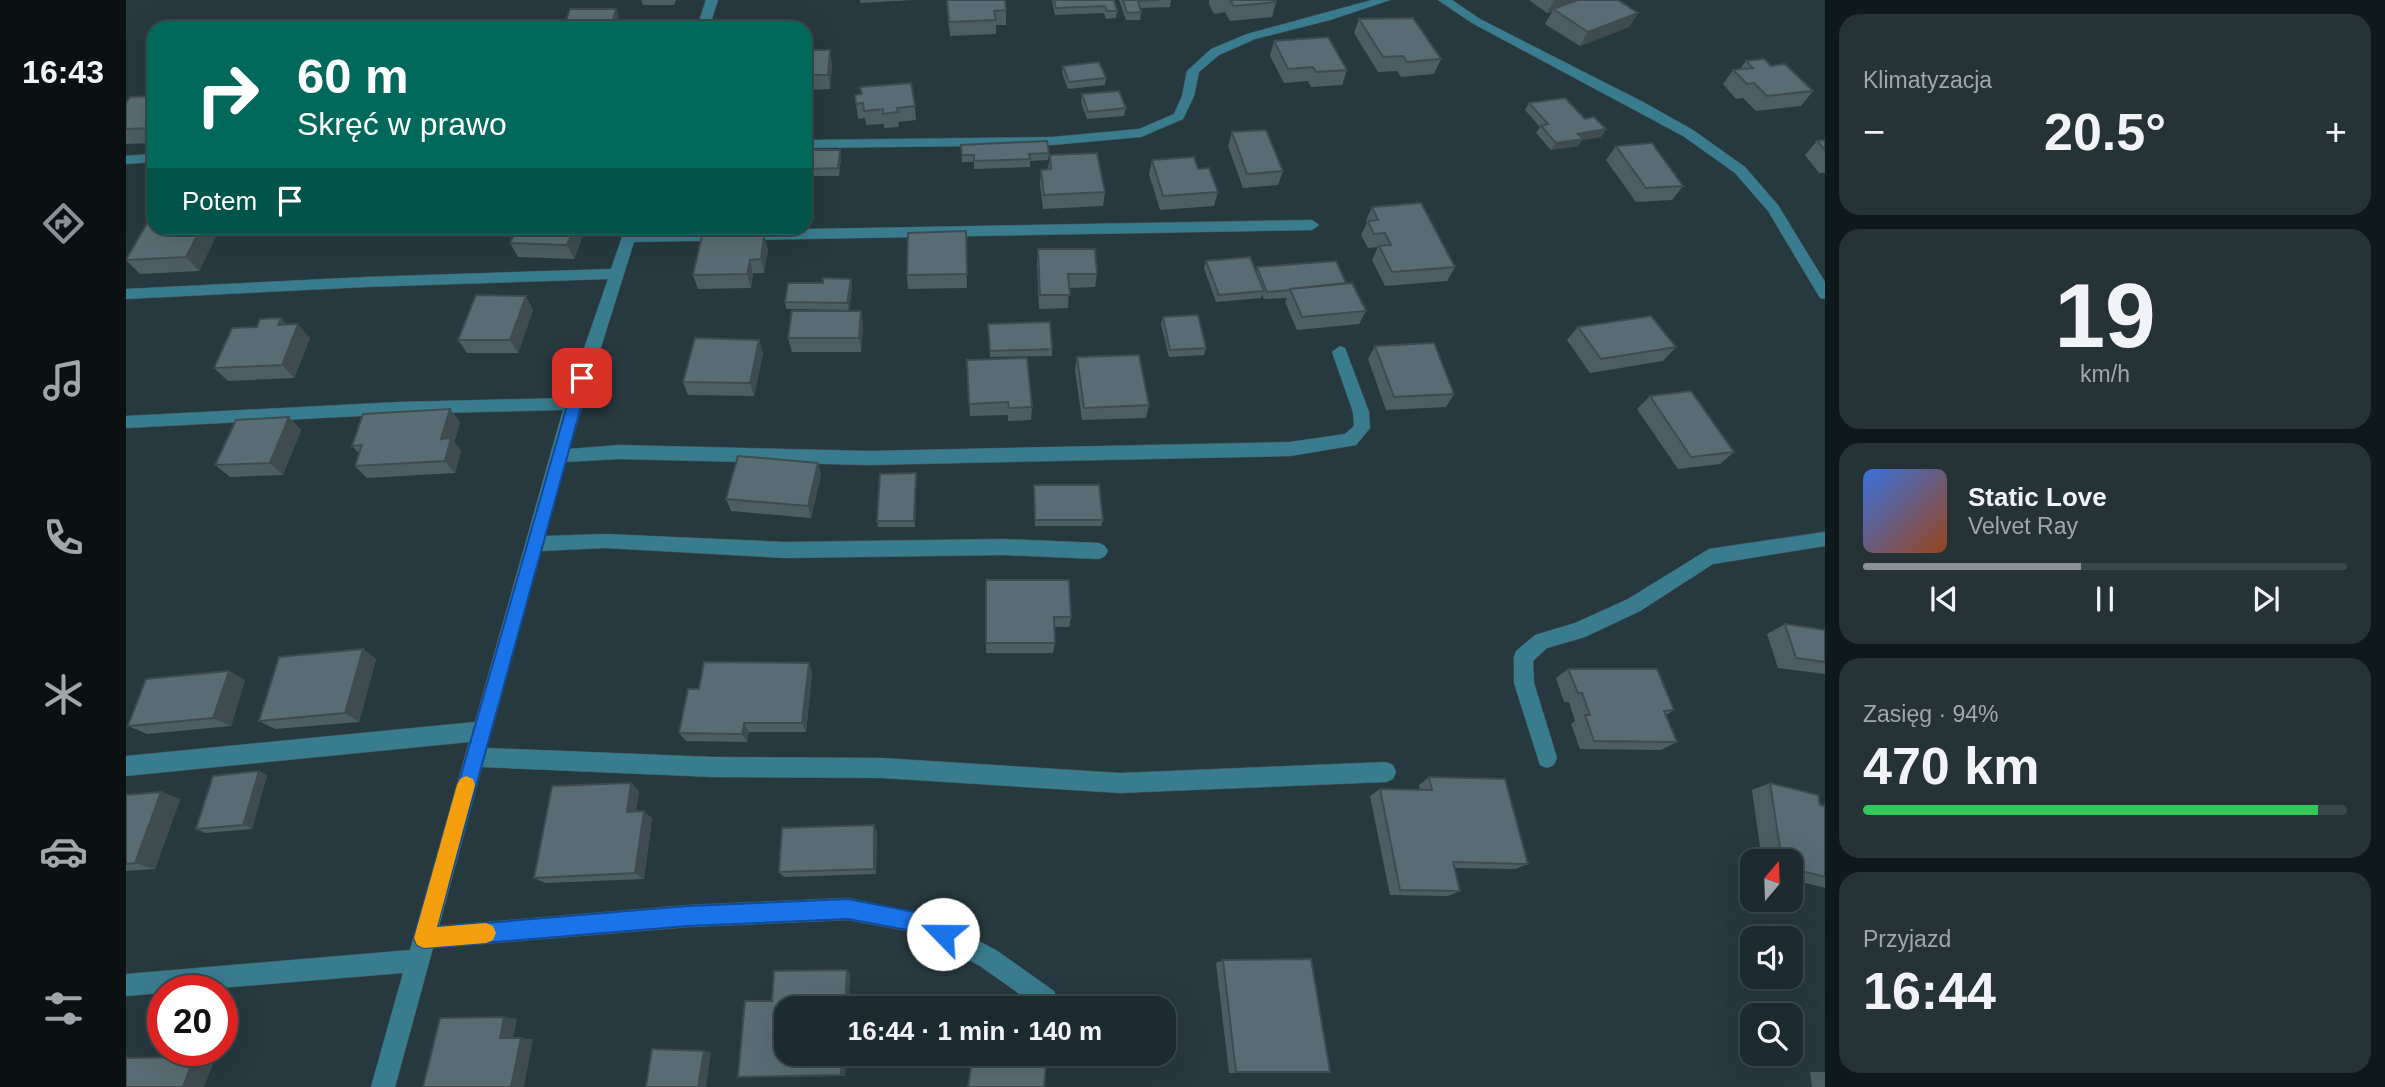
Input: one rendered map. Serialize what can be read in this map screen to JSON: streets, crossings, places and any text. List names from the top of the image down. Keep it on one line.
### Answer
{"north":"top","page":{"tabs":"16:43","tile":["Klimatyzacja",["19","km/h"],["Zasięg · 94%","470 km"],["Przyjazd","16:44"]],"turn":["60 m","Skręć w prawo"],"heat":["−","20.5°","+"],"then":"Potem","song":["Static Love","Velvet Ray"],"limit":"20","trip":"16:44 · 1 min · 140 m"}}
